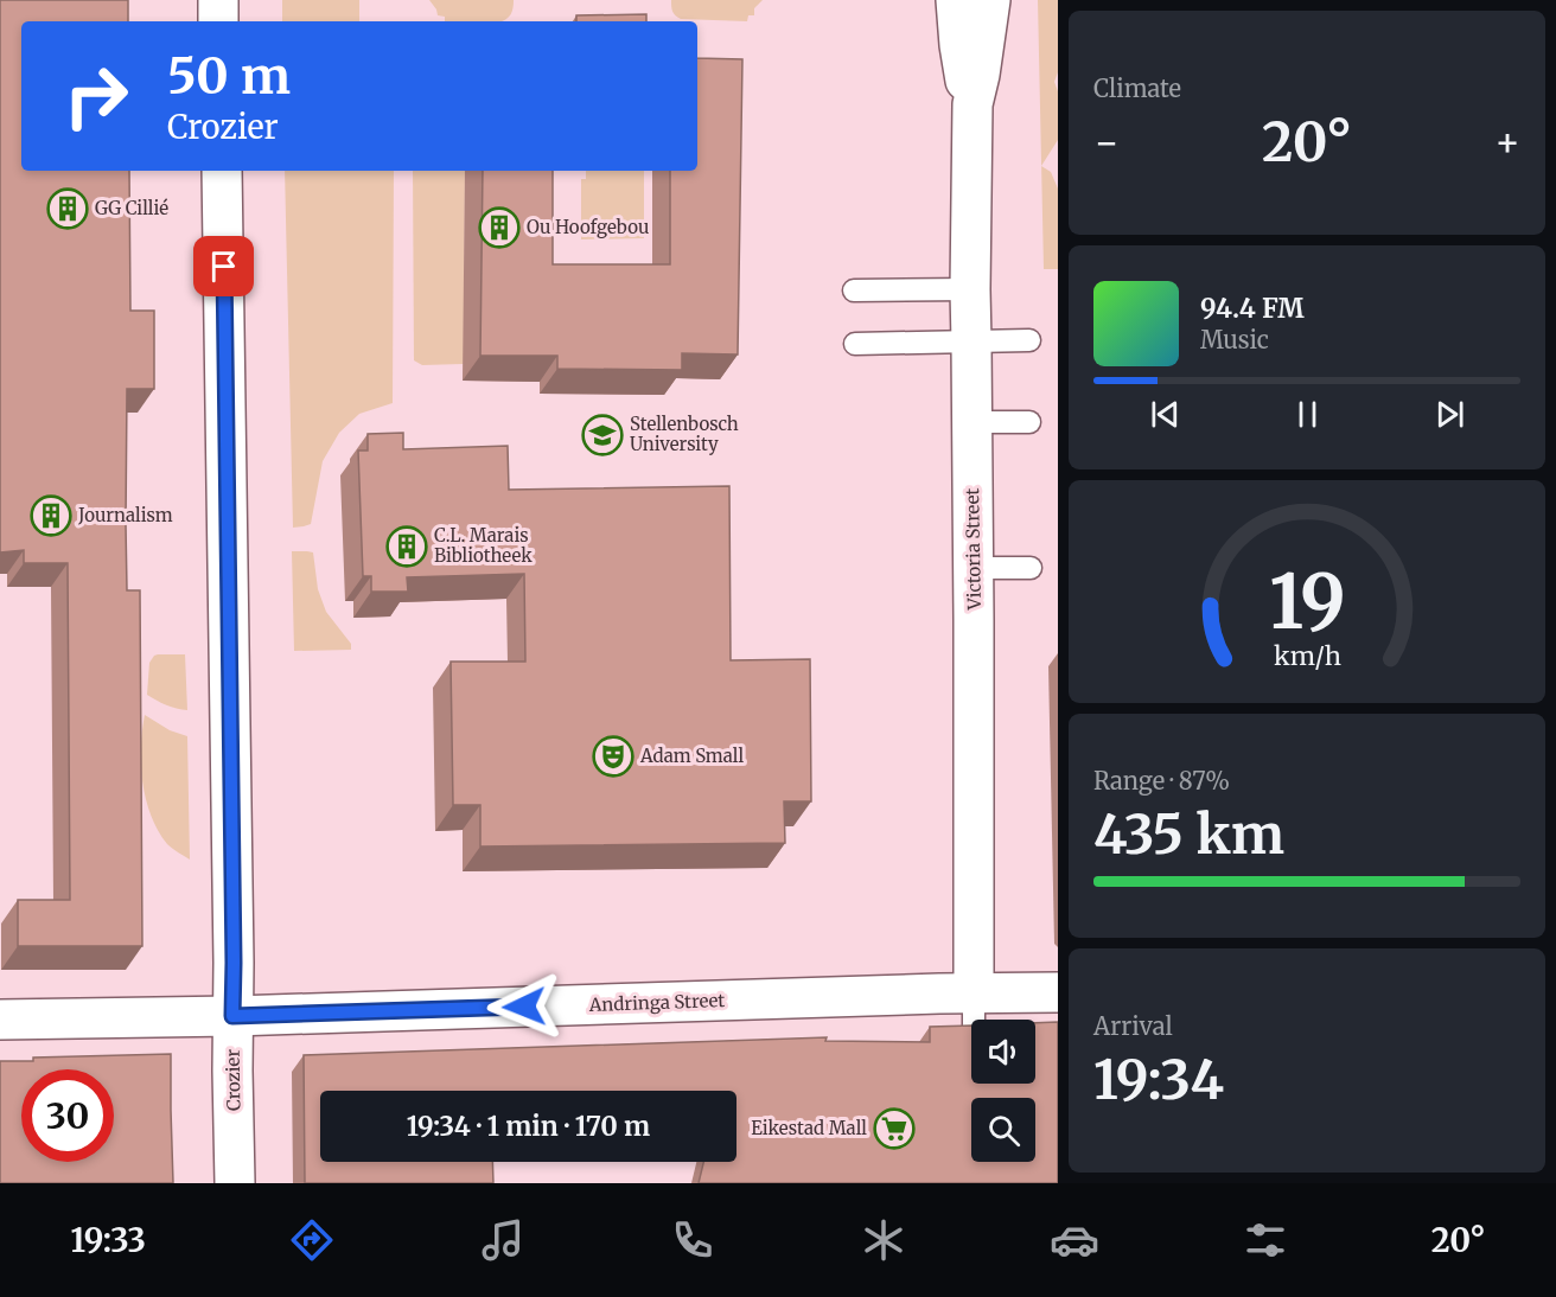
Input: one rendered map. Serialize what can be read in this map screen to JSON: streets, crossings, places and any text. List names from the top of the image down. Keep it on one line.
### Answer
{"streets":{"street":["Victoria Street","Andringa Street","Crozier"]},"crossings":[["Victoria Street","Andringa Street"],["Andringa Street","Crozier"]],"places":{"building":["GG Cillié","Ou Hoofgebou","Journalism","C.L. Marais Bibliotheek"],"school or university":["Stellenbosch University"],"theatre":["Adam Small"],"supermarket":["Eikestad Mall"]},"page":{"tile":["Climate",["Range · 87%","435 km"],["Arrival","19:34"]],"turn":["50 m","Crozier"],"heat":["−","20°","+"],"song":["94.4 FM","Music"],"limit":"30","trip":"19:34 · 1 min · 170 m","tabs":["19:33","20°"],"gauge":["19","km/h"]}}
